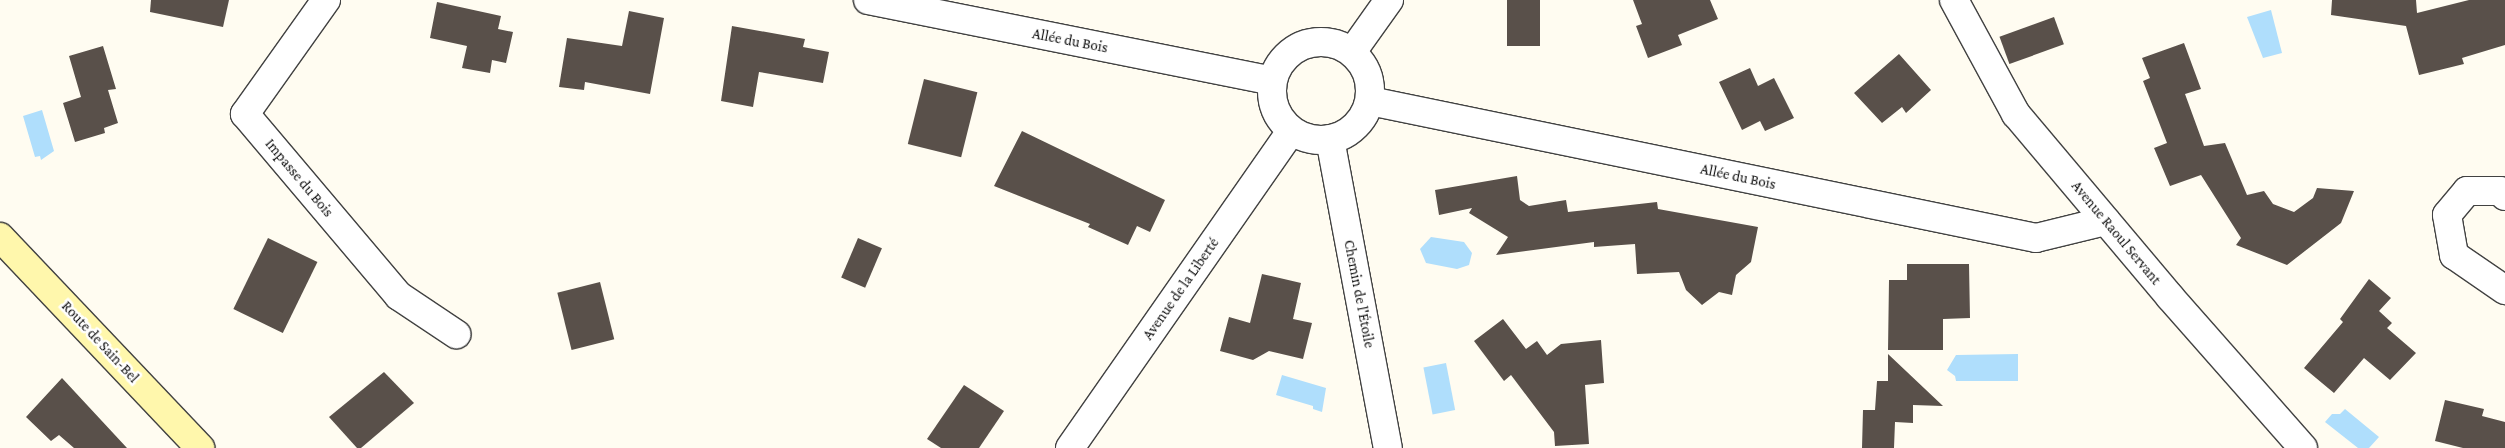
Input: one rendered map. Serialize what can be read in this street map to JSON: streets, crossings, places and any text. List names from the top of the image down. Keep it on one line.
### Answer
{"streets":{"main road":["Route de Sain-Bel"],"street":["Allée du Bois","Impasse du Bois","Avenue Raoul Servant","Avenue de la Liberté","Chemin de l'Étoile"]},"crossings":[["Allée du Bois","Avenue Raoul Servant"],["Allée du Bois","Avenue de la Liberté"],["Allée du Bois","Chemin de l'Étoile"],["Avenue de la Liberté","Chemin de l'Étoile"]]}
